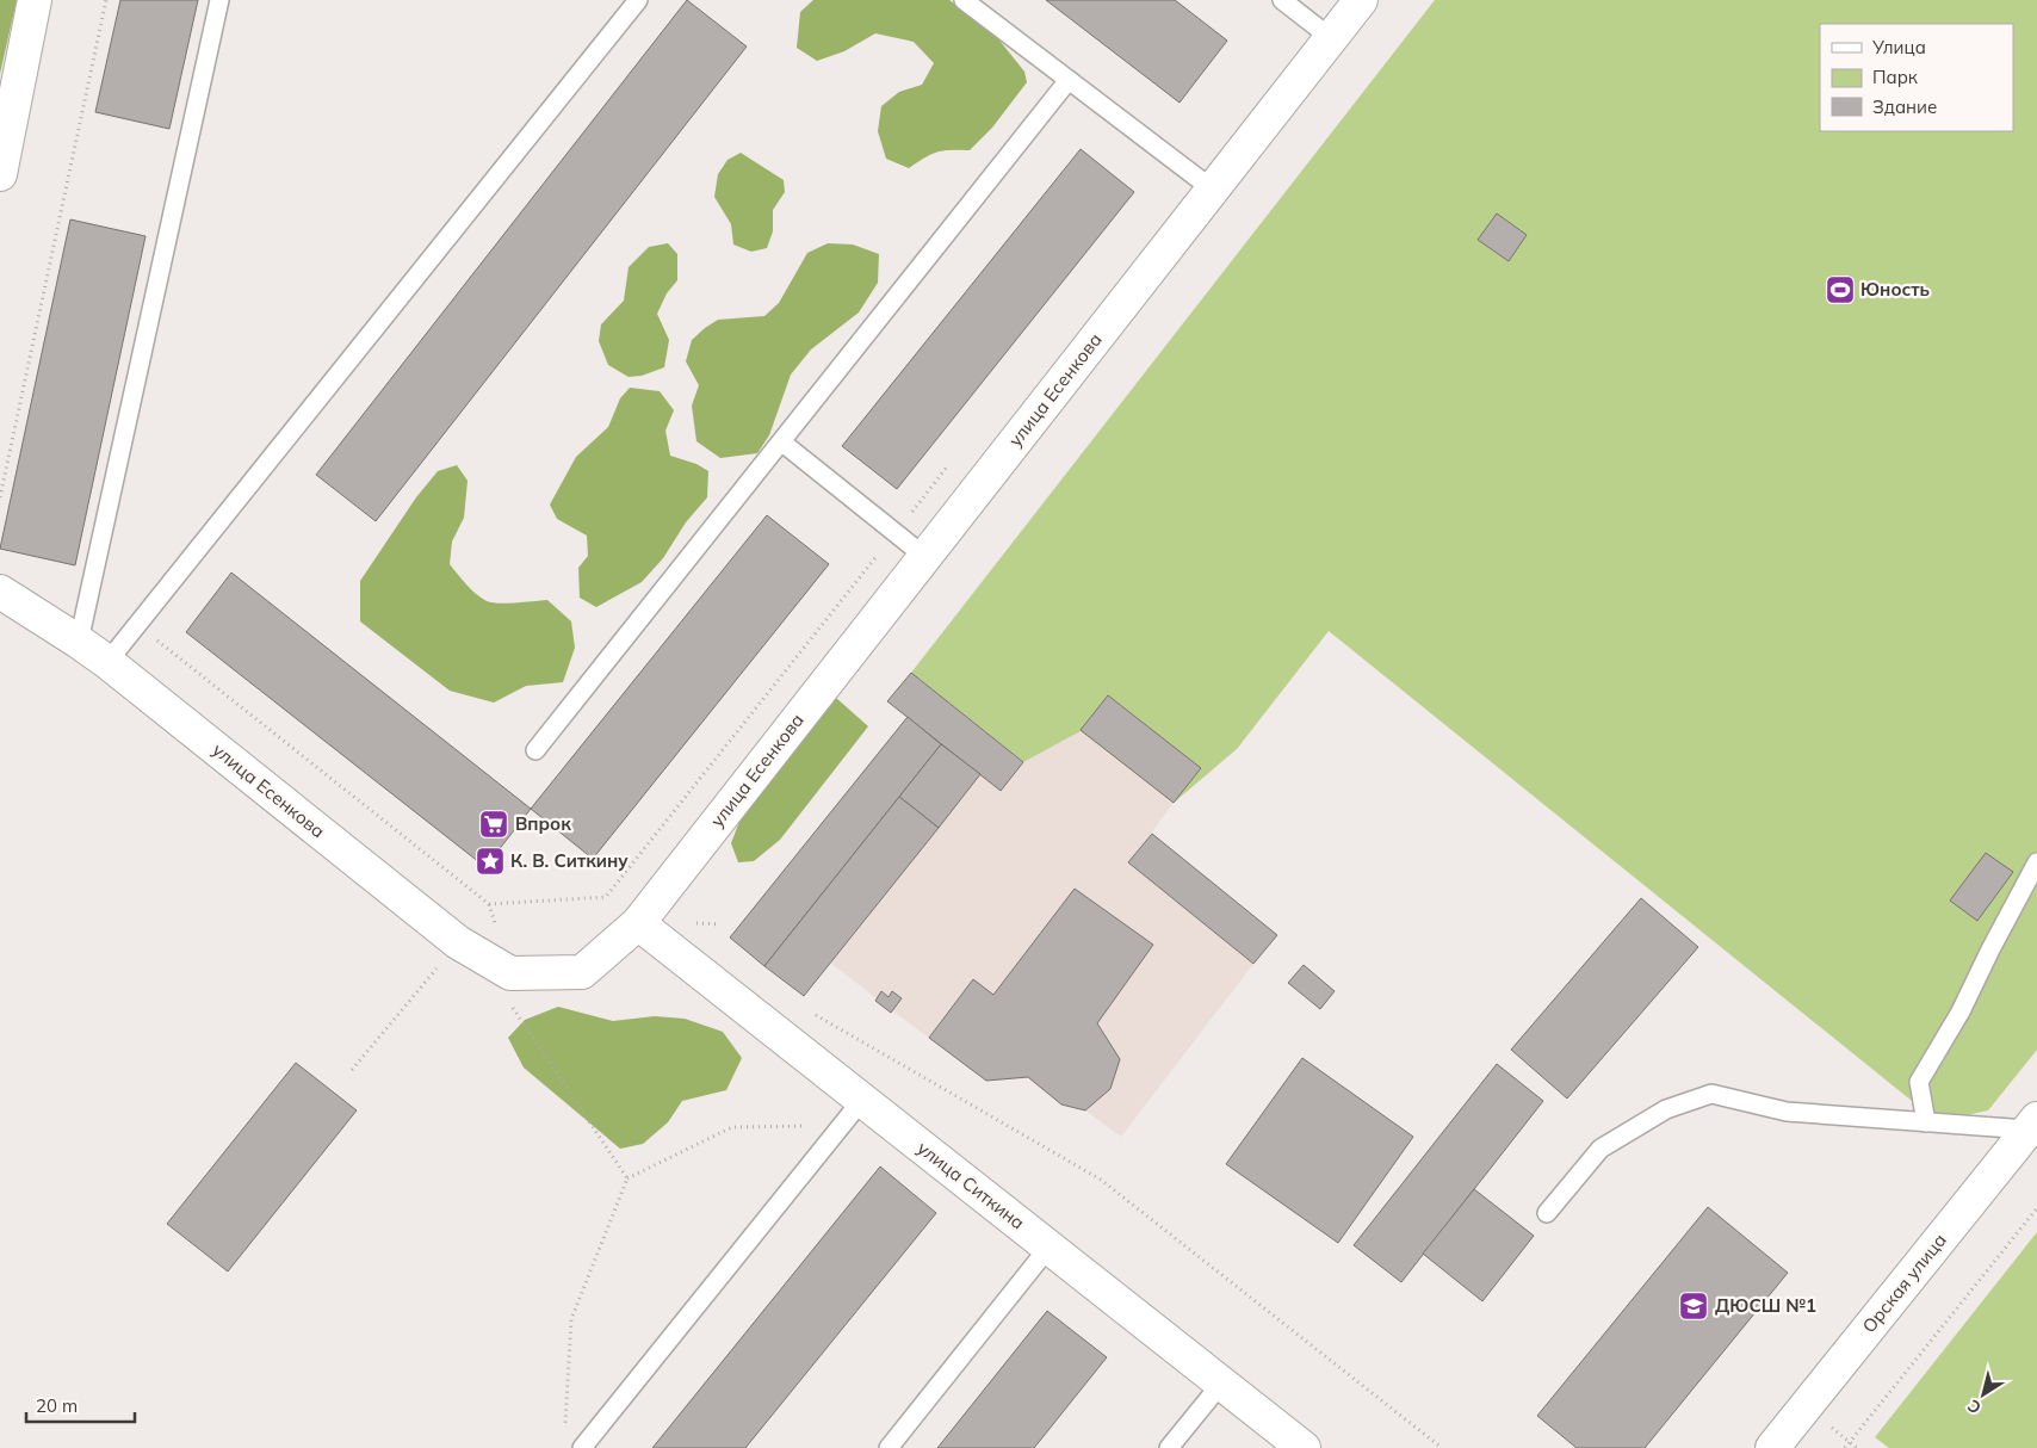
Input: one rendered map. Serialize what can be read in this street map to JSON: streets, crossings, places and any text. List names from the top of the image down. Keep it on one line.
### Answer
{"streets":{"street":["улица Есенкова","улица Ситкина","Орская улица"]},"crossings":[["улица Есенкова","улица Ситкина"]],"places":{"sports":["Юность"],"supermarket":["Впрок"],"place":["К. В. Ситкину"],"school or university":["ДЮСШ №1"]},"legend":["Улица","Парк","Здание"],"scale_bar":"20 m","north":"bottom left"}
